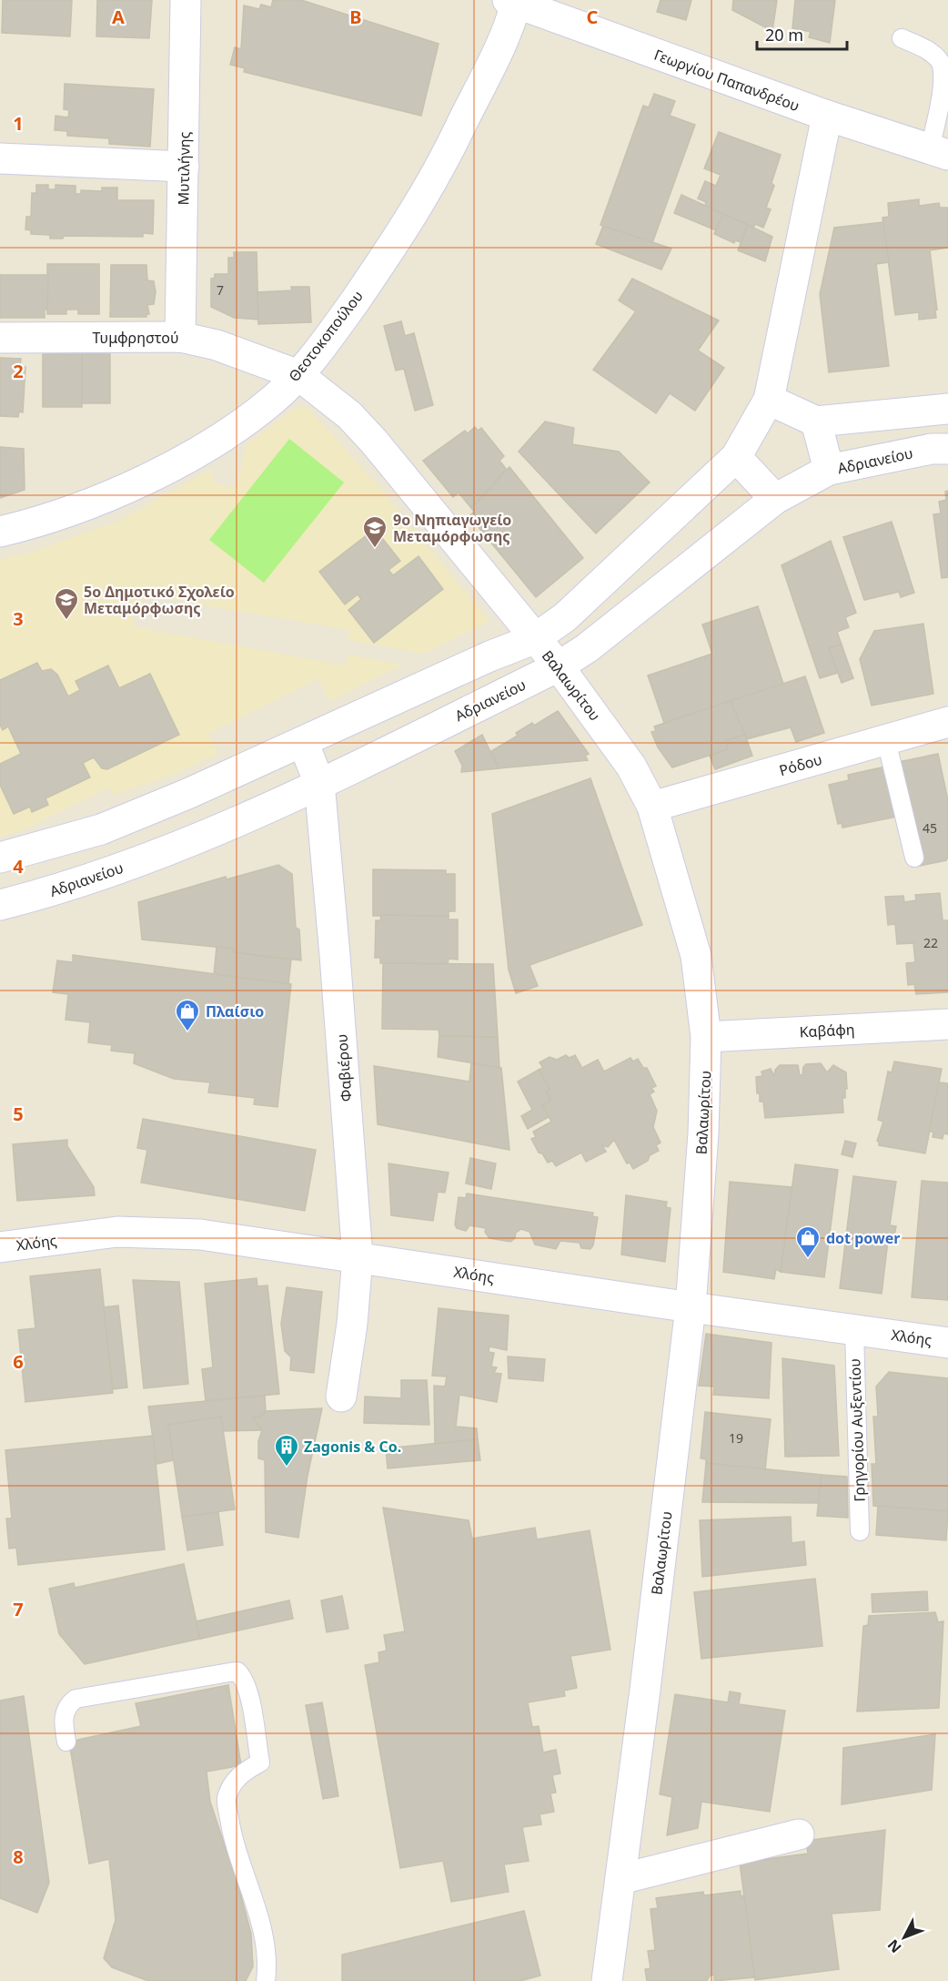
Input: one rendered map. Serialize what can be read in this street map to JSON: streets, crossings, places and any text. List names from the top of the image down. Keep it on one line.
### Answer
{"streets":{"street":["Γεωργίου Παπανδρέου","Μυτιλήνης","Θεοτοκοπούλου","Τυμφρηστού","Αδριανείου","Βαλαωρίτου","Ρόδου","Καβάφη","Φαβιέρου","Χλόης"],"lane":["Γρηγορίου Αυξεντίου"]},"crossings":[["Γεωργίου Παπανδρέου","Θεοτοκοπούλου"],["Μυτιλήνης","Τυμφρηστού"],["Θεοτοκοπούλου","Τυμφρηστού"],["Θεοτοκοπούλου","Βαλαωρίτου"],["Τυμφρηστού","Βαλαωρίτου"],["Αδριανείου","Βαλαωρίτου"],["Αδριανείου","Φαβιέρου"],["Βαλαωρίτου","Ρόδου"],["Βαλαωρίτου","Καβάφη"],["Βαλαωρίτου","Χλόης"],["Φαβιέρου","Χλόης"],["Χλόης","Γρηγορίου Αυξεντίου"]],"places":{"school or university":["9ο Νηπιαγωγείο Μεταμόρφωσης","5ο Δημοτικό Σχολείο Μεταμόρφωσης"],"shop":["Πλαίσιο","dot power"],"building":["Zagonis & Co."]},"house_numbers":["7","45","22","19"],"scale_bar":"20 m","north":"bottom left","grid":{"columns":["A","B","C"],"rows":["1","2","3","4","5","6","7","8"]}}
